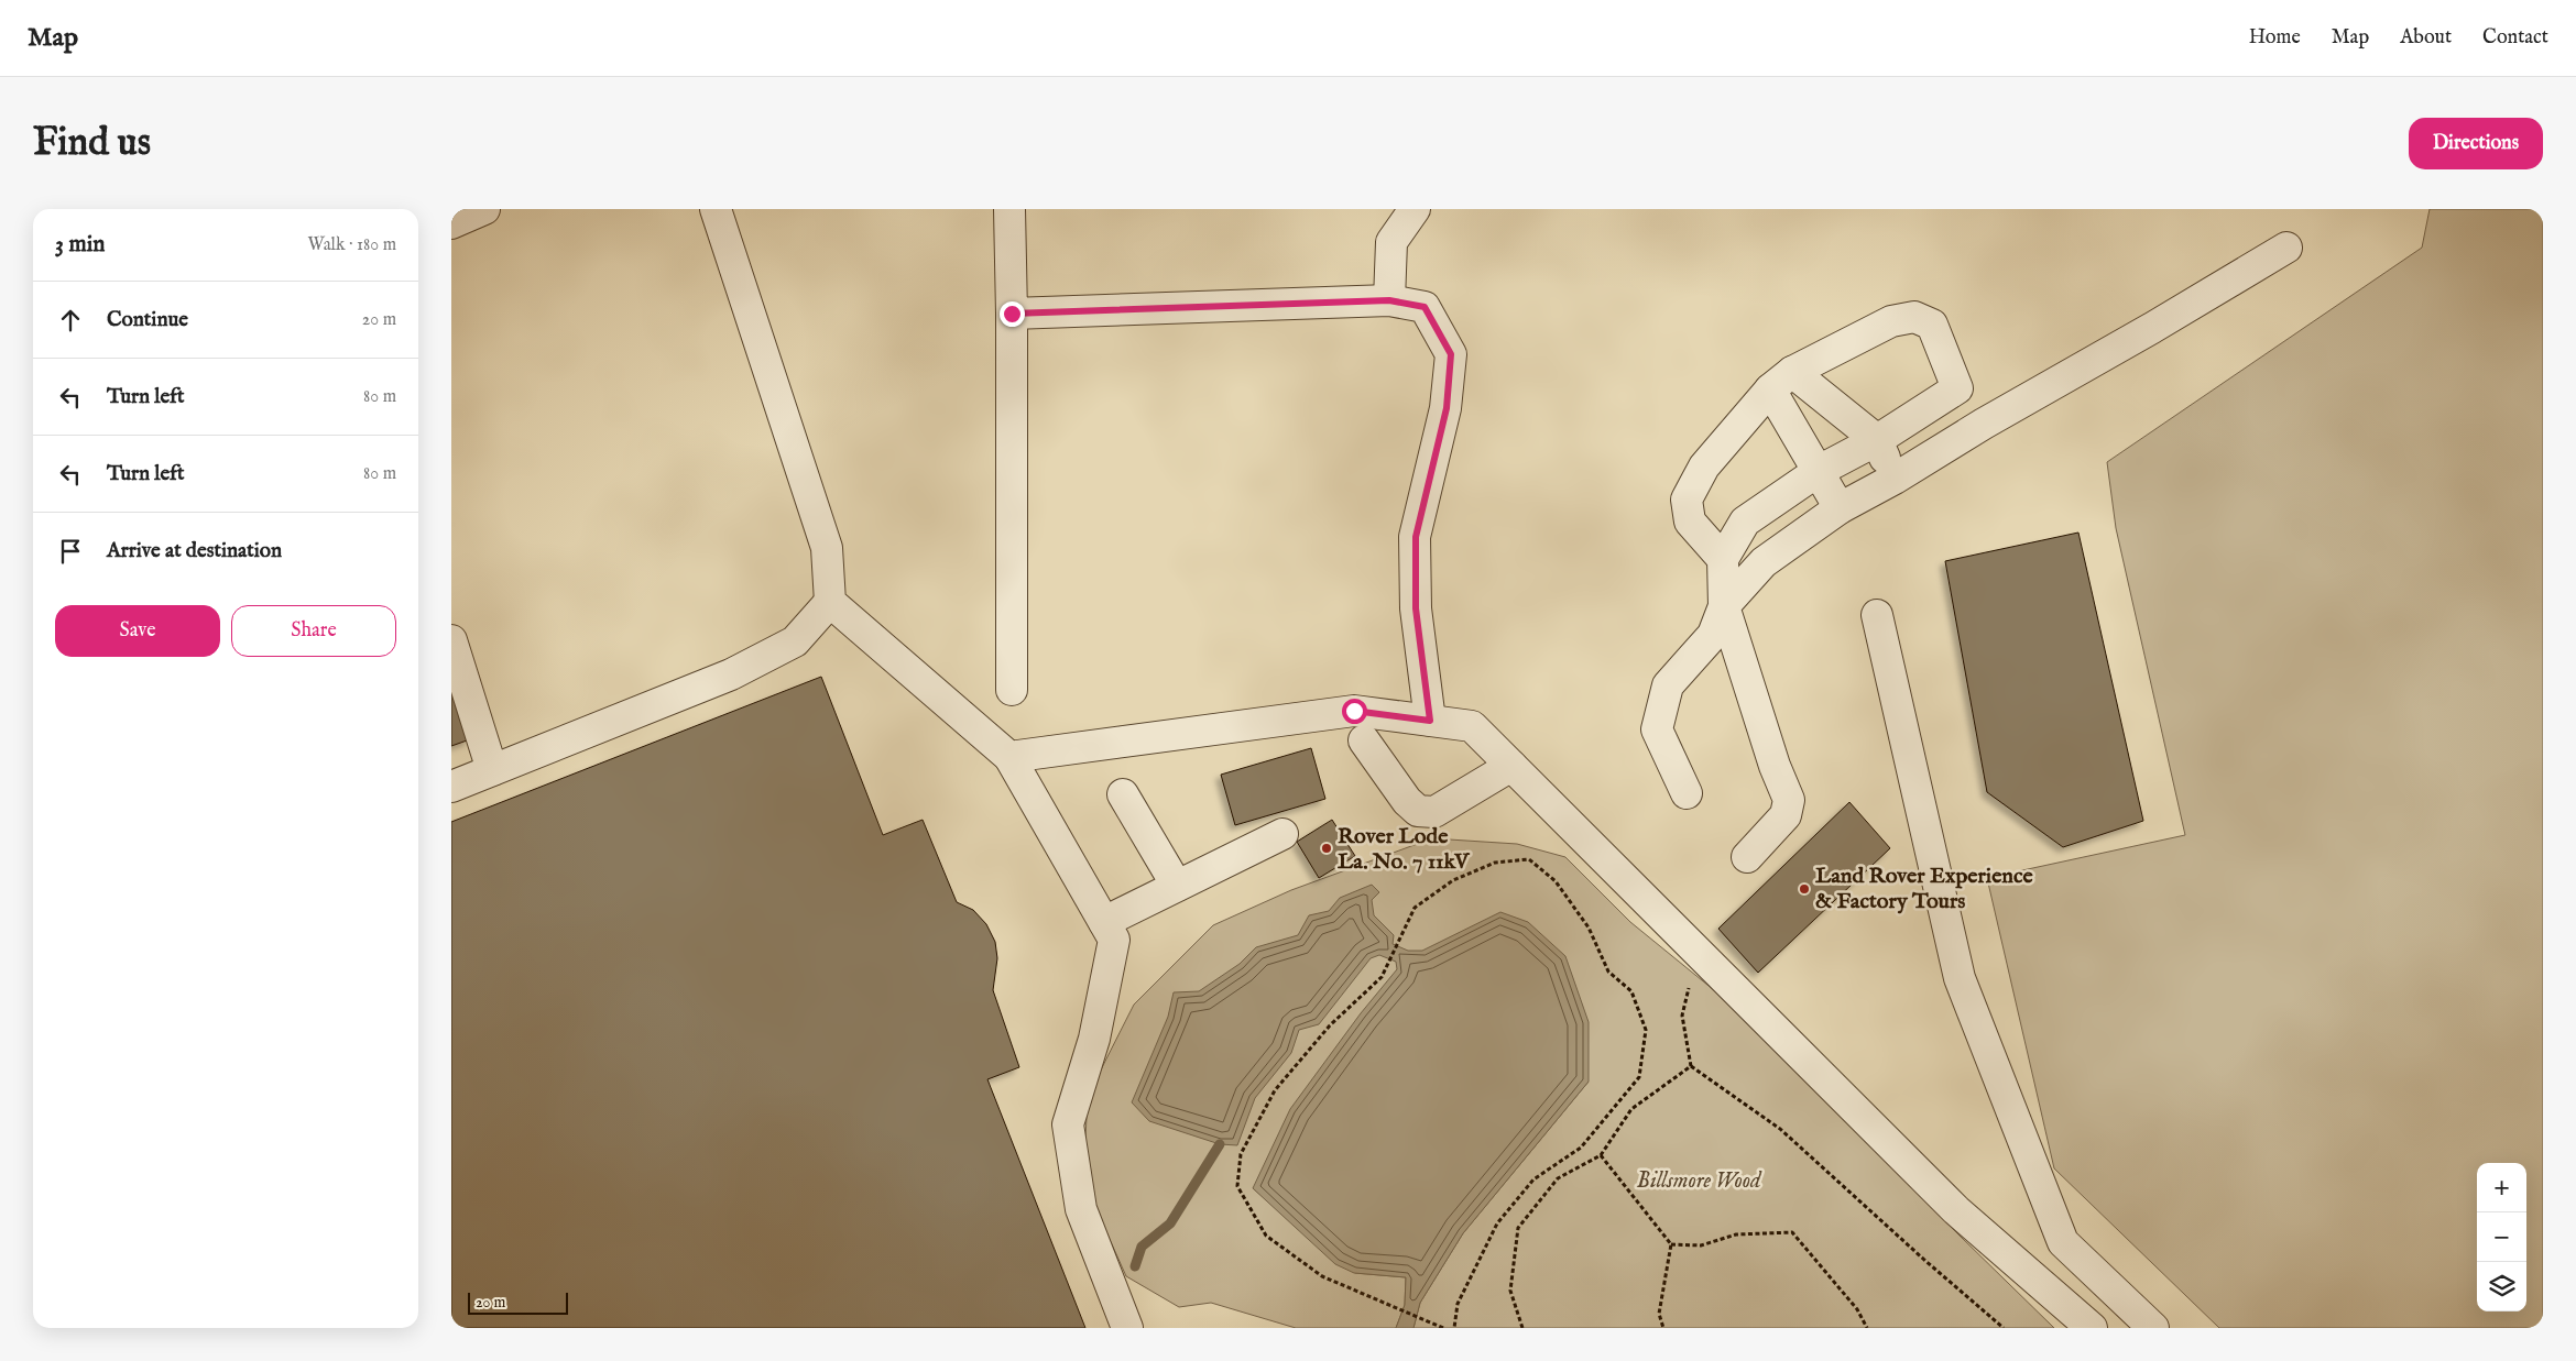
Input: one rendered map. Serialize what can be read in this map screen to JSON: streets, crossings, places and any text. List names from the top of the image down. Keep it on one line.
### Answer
{"parks":["Billsmore Wood"],"places":["Rover Lode La. No. 7 11kV","Land Rover Experience & Factory Tours"],"scale_bar":"20 m","page":{"header":"Map","nav":["Home","Map","About","Contact"],"buttons":["Directions",["Save","Share"]],"title":"Find us","heading":["3 min","Walk · 180 m"],"list":[["Continue","20 m"],["Turn left","80 m"],["Turn left","80 m"],"Arrive at destination"],"map_buttons":["+","−"],"scale":"20 m"}}
